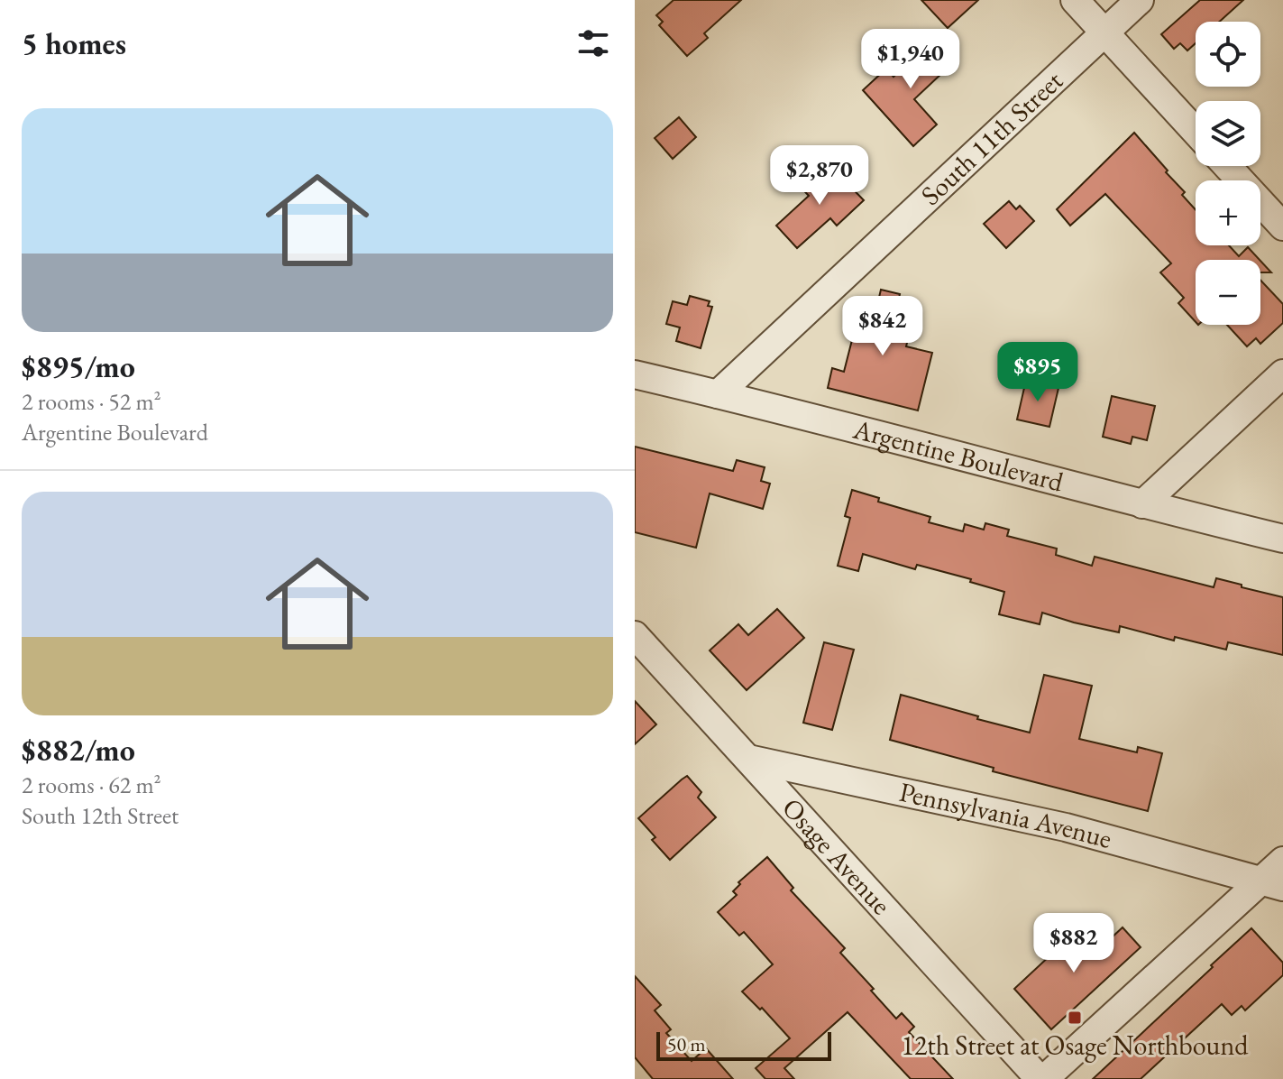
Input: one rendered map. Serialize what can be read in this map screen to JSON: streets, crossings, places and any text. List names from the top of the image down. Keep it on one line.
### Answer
{"streets":{"street":["South 11th Street","Argentine Boulevard","Pennsylvania Avenue","Osage Avenue"]},"crossings":[["South 11th Street","Argentine Boulevard"],["Pennsylvania Avenue","Osage Avenue"]],"places":{"transit":["12th Street at Osage Northbound"]},"scale_bar":"50 m","page":{"heading":"5 homes","map_buttons":["+","−"],"price":["$1,940","$2,870","$842","$895","$882"],"list":[{"name":"$895/mo","note":"2 rooms · 52 m² · Argentine Boulevard"},{"name":"$882/mo","note":"2 rooms · 62 m² · South 12th Street"}],"scale":"50 m"}}
